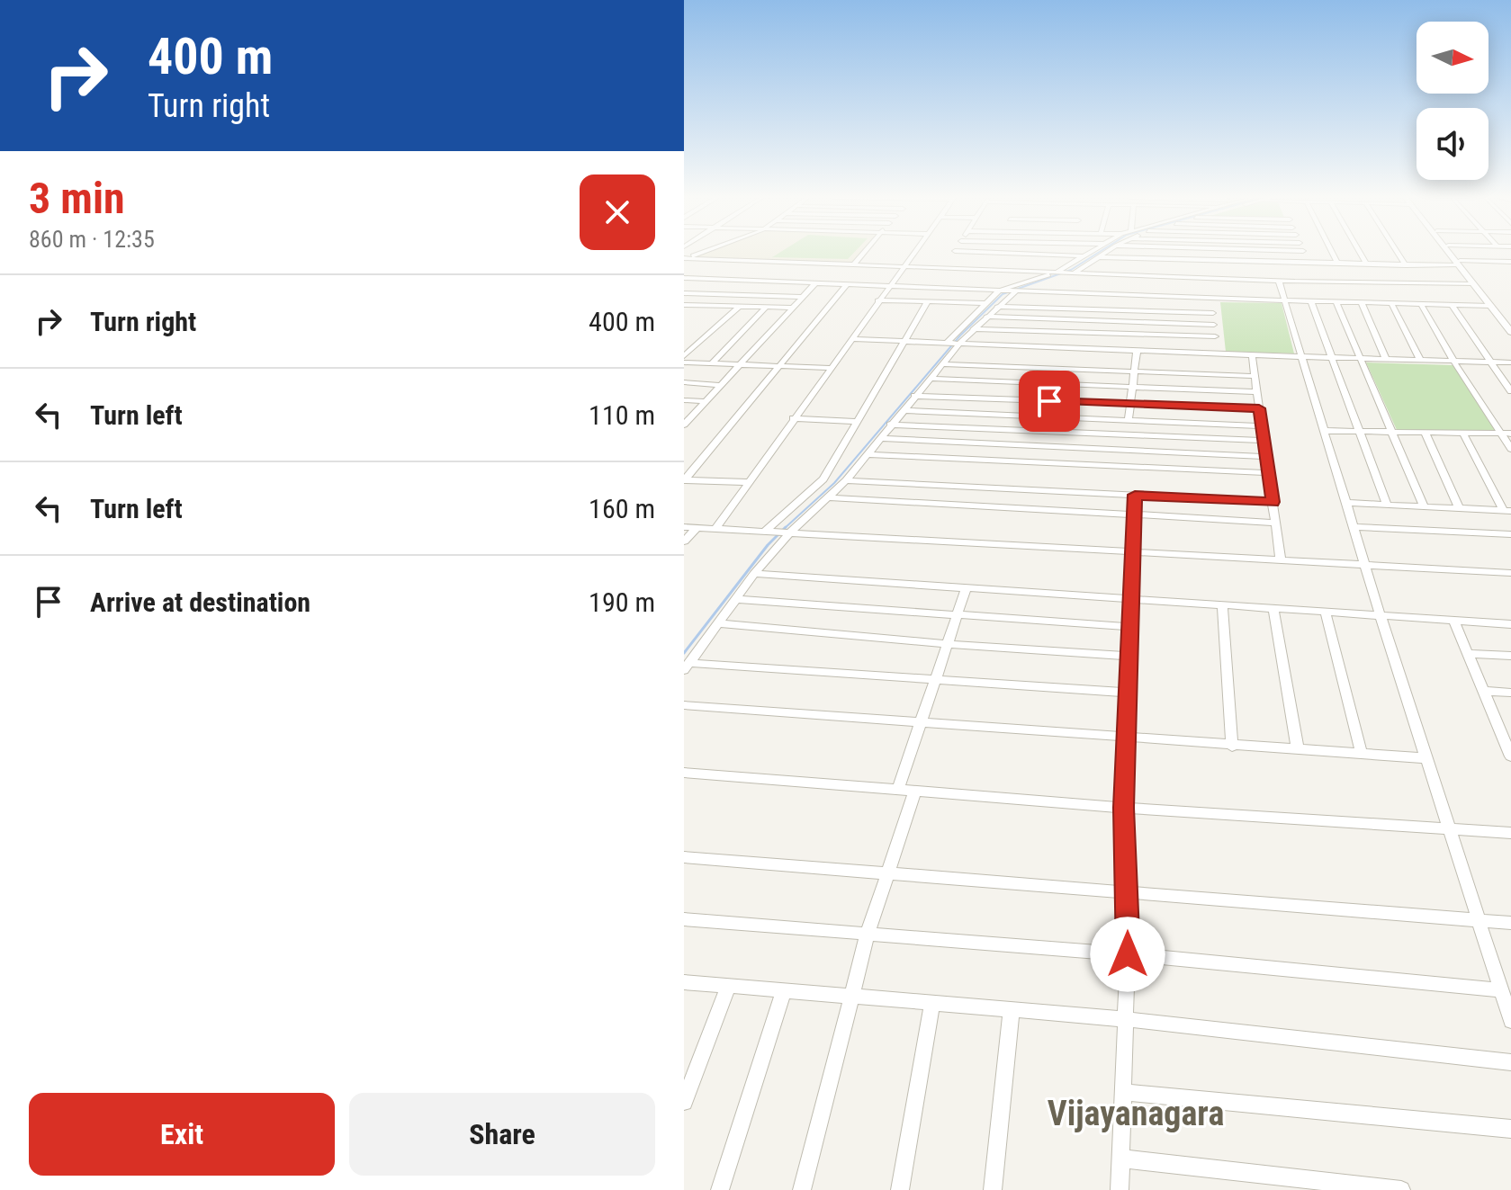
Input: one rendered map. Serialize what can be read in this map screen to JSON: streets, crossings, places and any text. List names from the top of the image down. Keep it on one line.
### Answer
{"districts":["Vijayanagara"],"north":"right","page":{"turn":["400 m","Turn right"],"heading":["3 min","860 m · 12:35"],"list":[{"name":"Turn right","value":"400 m"},{"name":"Turn left","value":"110 m"},{"name":"Turn left","value":"160 m"},{"name":"Arrive at destination","value":"190 m"}],"buttons":["Exit","Share"]}}
